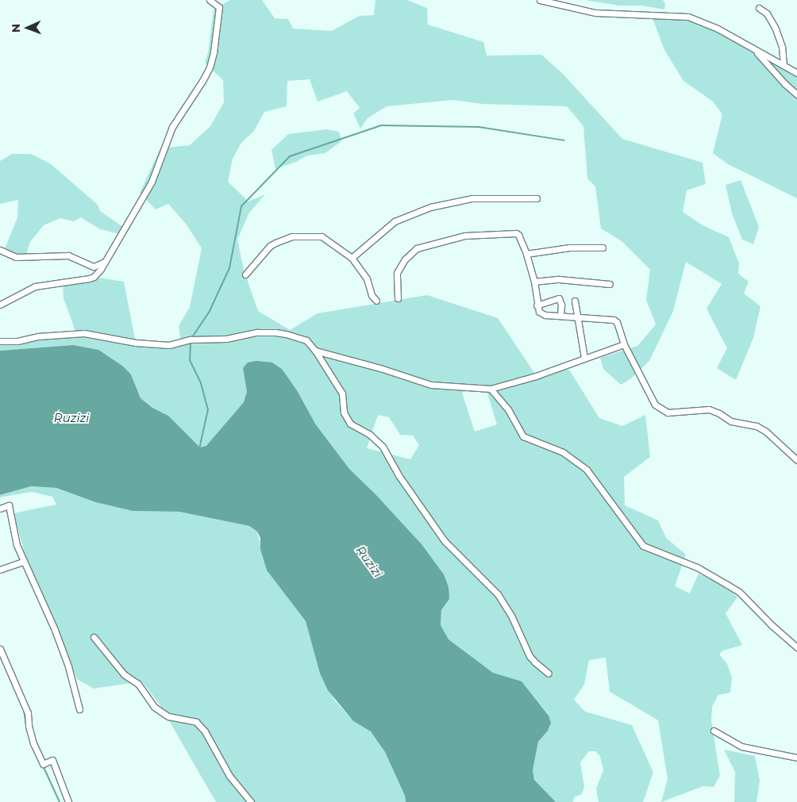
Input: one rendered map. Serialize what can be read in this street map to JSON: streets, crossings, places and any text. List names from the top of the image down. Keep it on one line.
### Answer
{"water":["Ruzizi"],"north":"left"}
